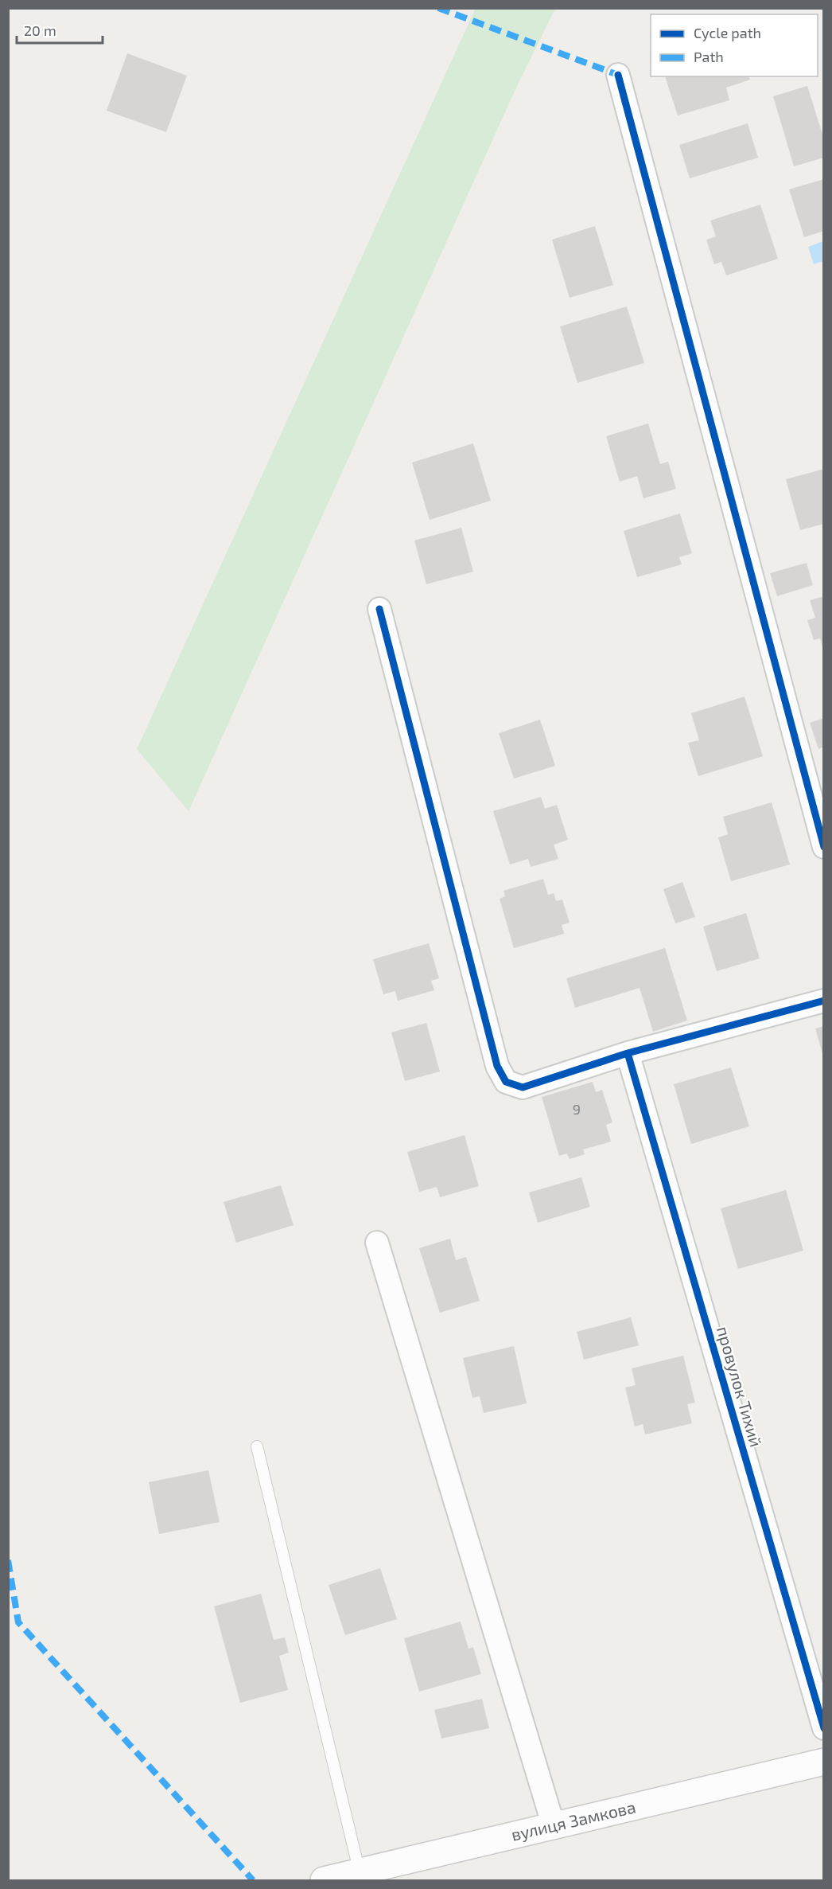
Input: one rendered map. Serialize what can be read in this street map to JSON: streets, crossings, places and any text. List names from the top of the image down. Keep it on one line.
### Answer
{"streets":{"street":["провулок Тихий","вулиця Замкова"]},"house_numbers":["9"],"legend":["Cycle path","Path"],"scale_bar":"20 m"}
